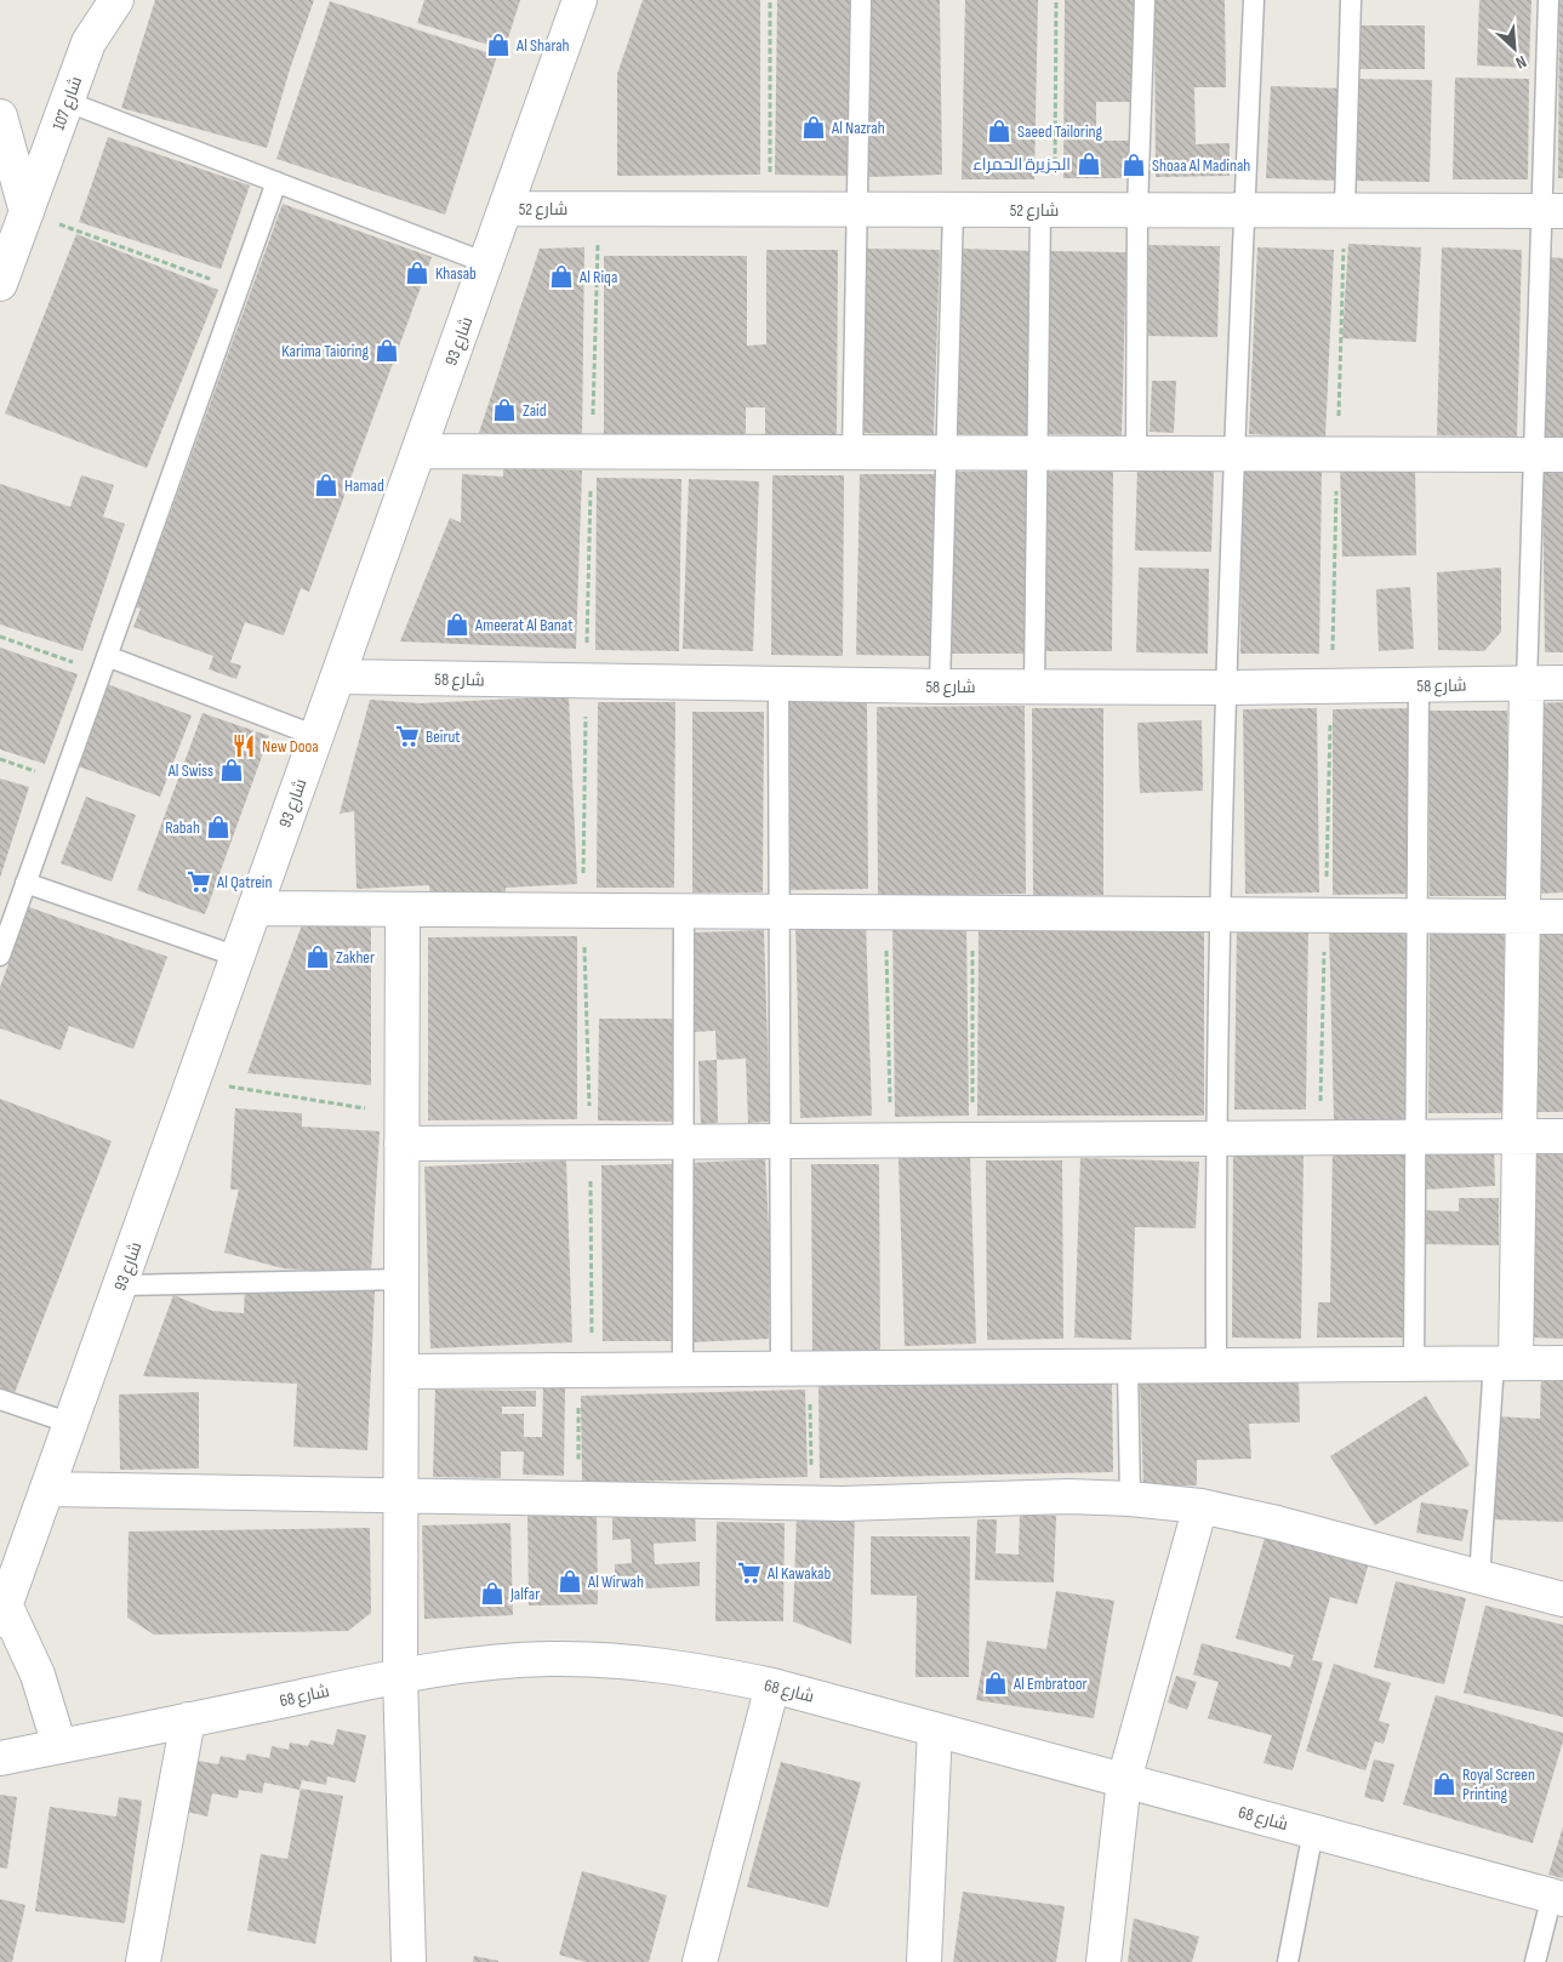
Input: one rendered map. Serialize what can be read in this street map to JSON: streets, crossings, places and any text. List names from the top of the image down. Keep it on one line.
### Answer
{"streets":{"street":["شارع 107","شارع 52","شارع 93","شارع 58","شارع 68"]},"crossings":[["شارع 52","شارع 93"],["شارع 93","شارع 58"],["شارع 93","شارع 68"]],"places":{"shop":["Al Sharah","Al Nazrah","Saeed Tailoring","الجزيرة الحمراء","Shoaa Al Madinah","Khasab","Al Riqa","Karima Taioring","Zaid","Hamad","Ameerat Al Banat","Al Swiss","Rabah","Zakher","Al Wirwah","Jalfar","Al Embratoor","Royal Screen Printing"],"supermarket":["Beirut","Al Qatrein","Al Kawakab"],"restaurant":["New Dooa"]},"north":"bottom right"}
